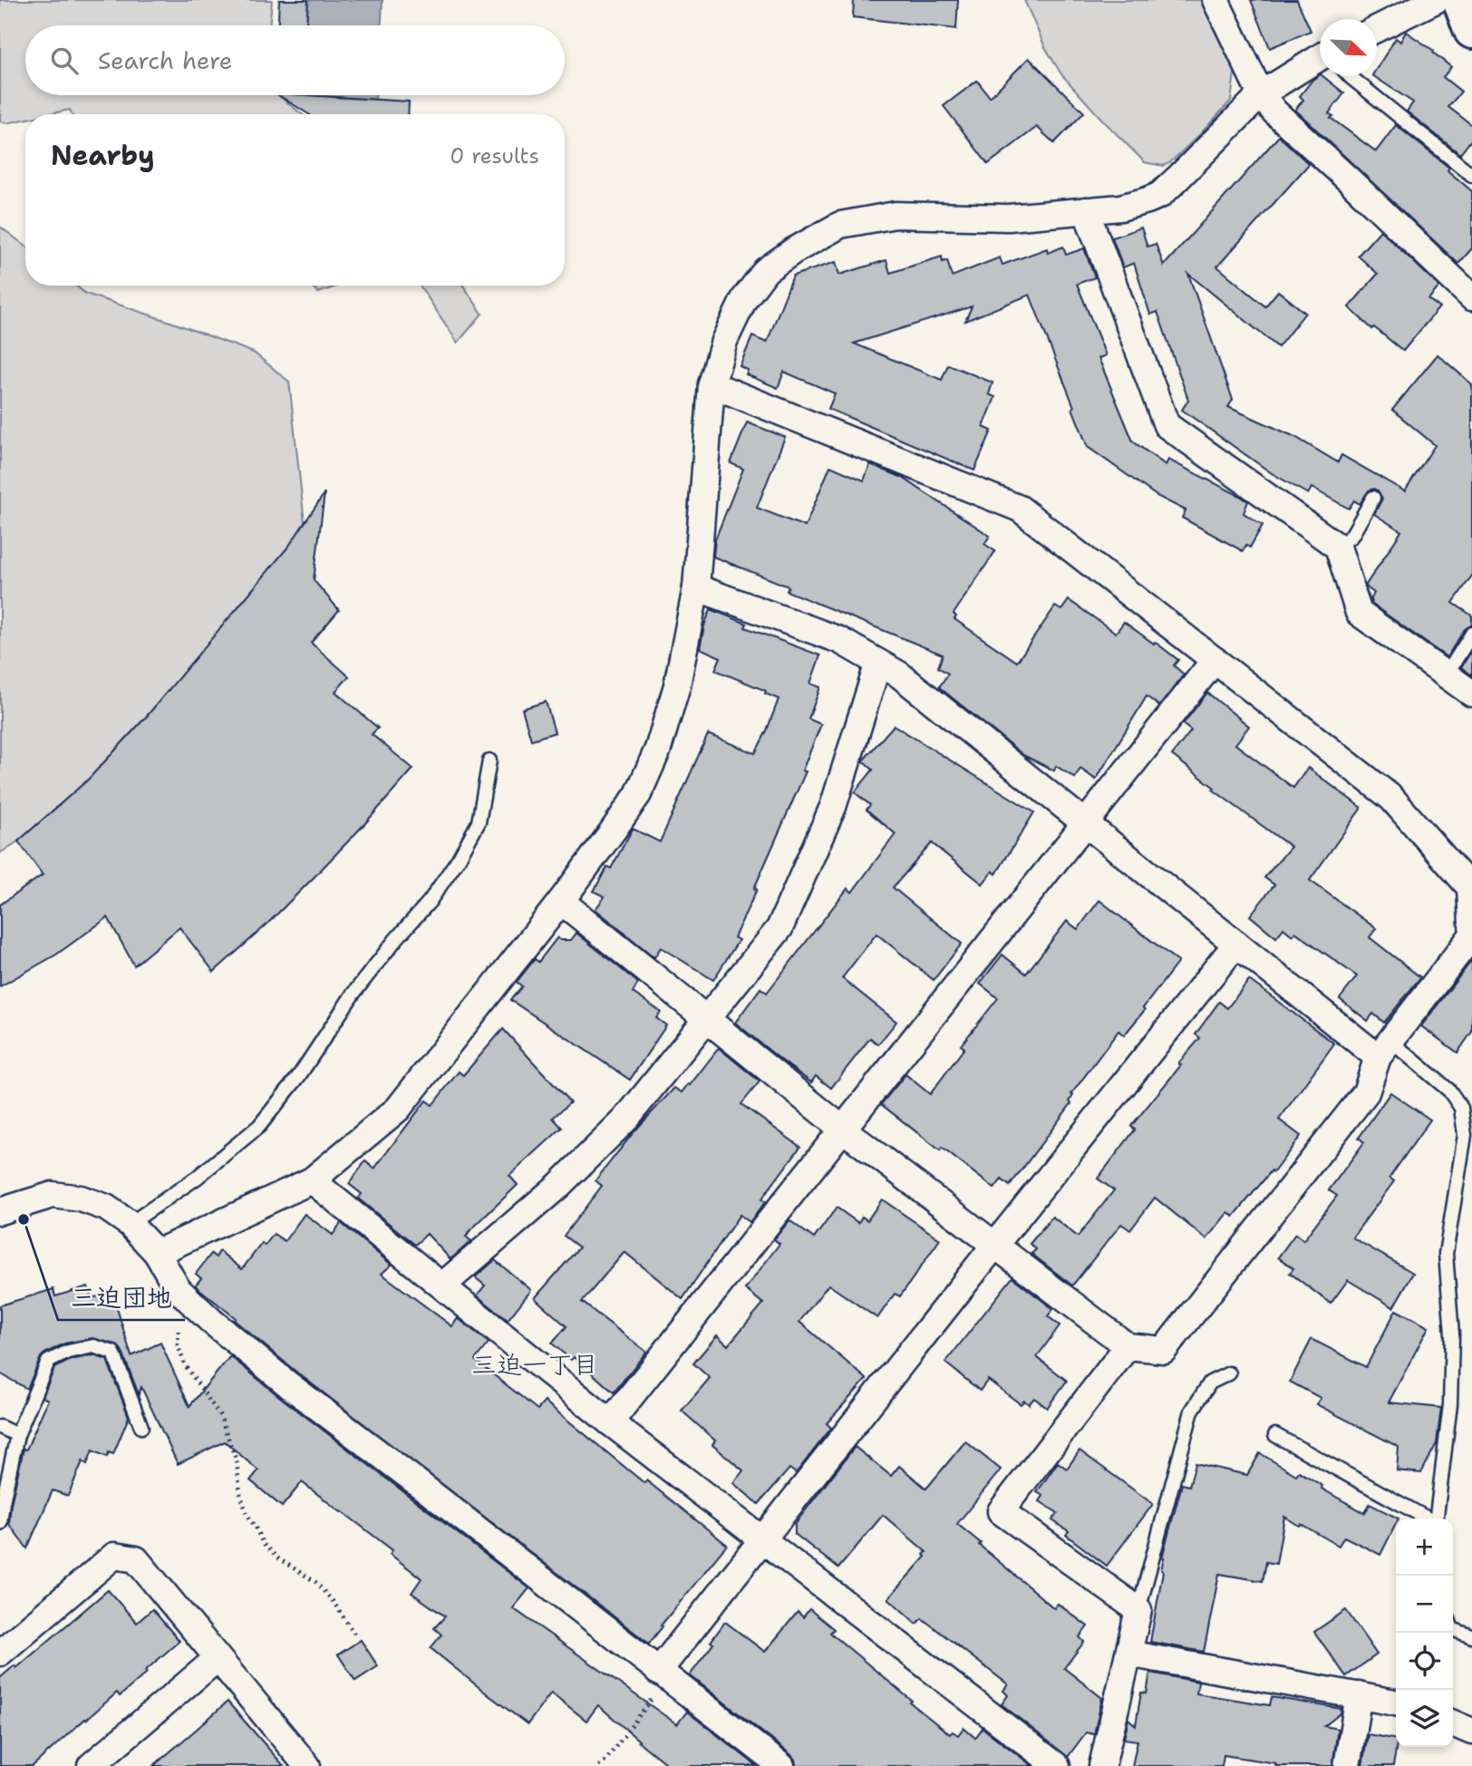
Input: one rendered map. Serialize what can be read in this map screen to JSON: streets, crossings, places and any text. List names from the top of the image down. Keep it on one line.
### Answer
{"districts":["三迫一丁目"],"places":["三迫団地"],"north":"bottom right","page":{"search":"Search here","heading":["Nearby","0 results"],"map_buttons":["+","−"]}}
